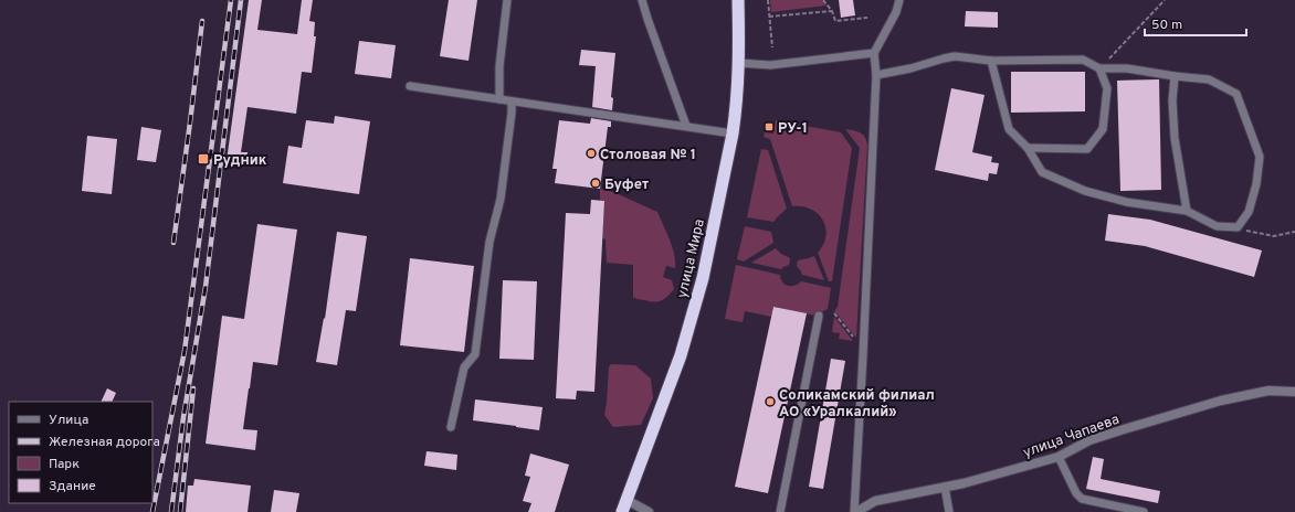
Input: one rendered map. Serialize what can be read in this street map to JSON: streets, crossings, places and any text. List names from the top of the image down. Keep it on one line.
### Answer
{"streets":{"highway":["улица Мира"],"street":["улица Чапаева"]},"places":{"transit":["РУ-1","Рудник"],"other":["Столовая № 1","Буфет","Соликамский филиал АО «Уралкалий»"]},"legend":["Улица","Железная дорога","Парк","Здание"],"scale_bar":"50 m"}
